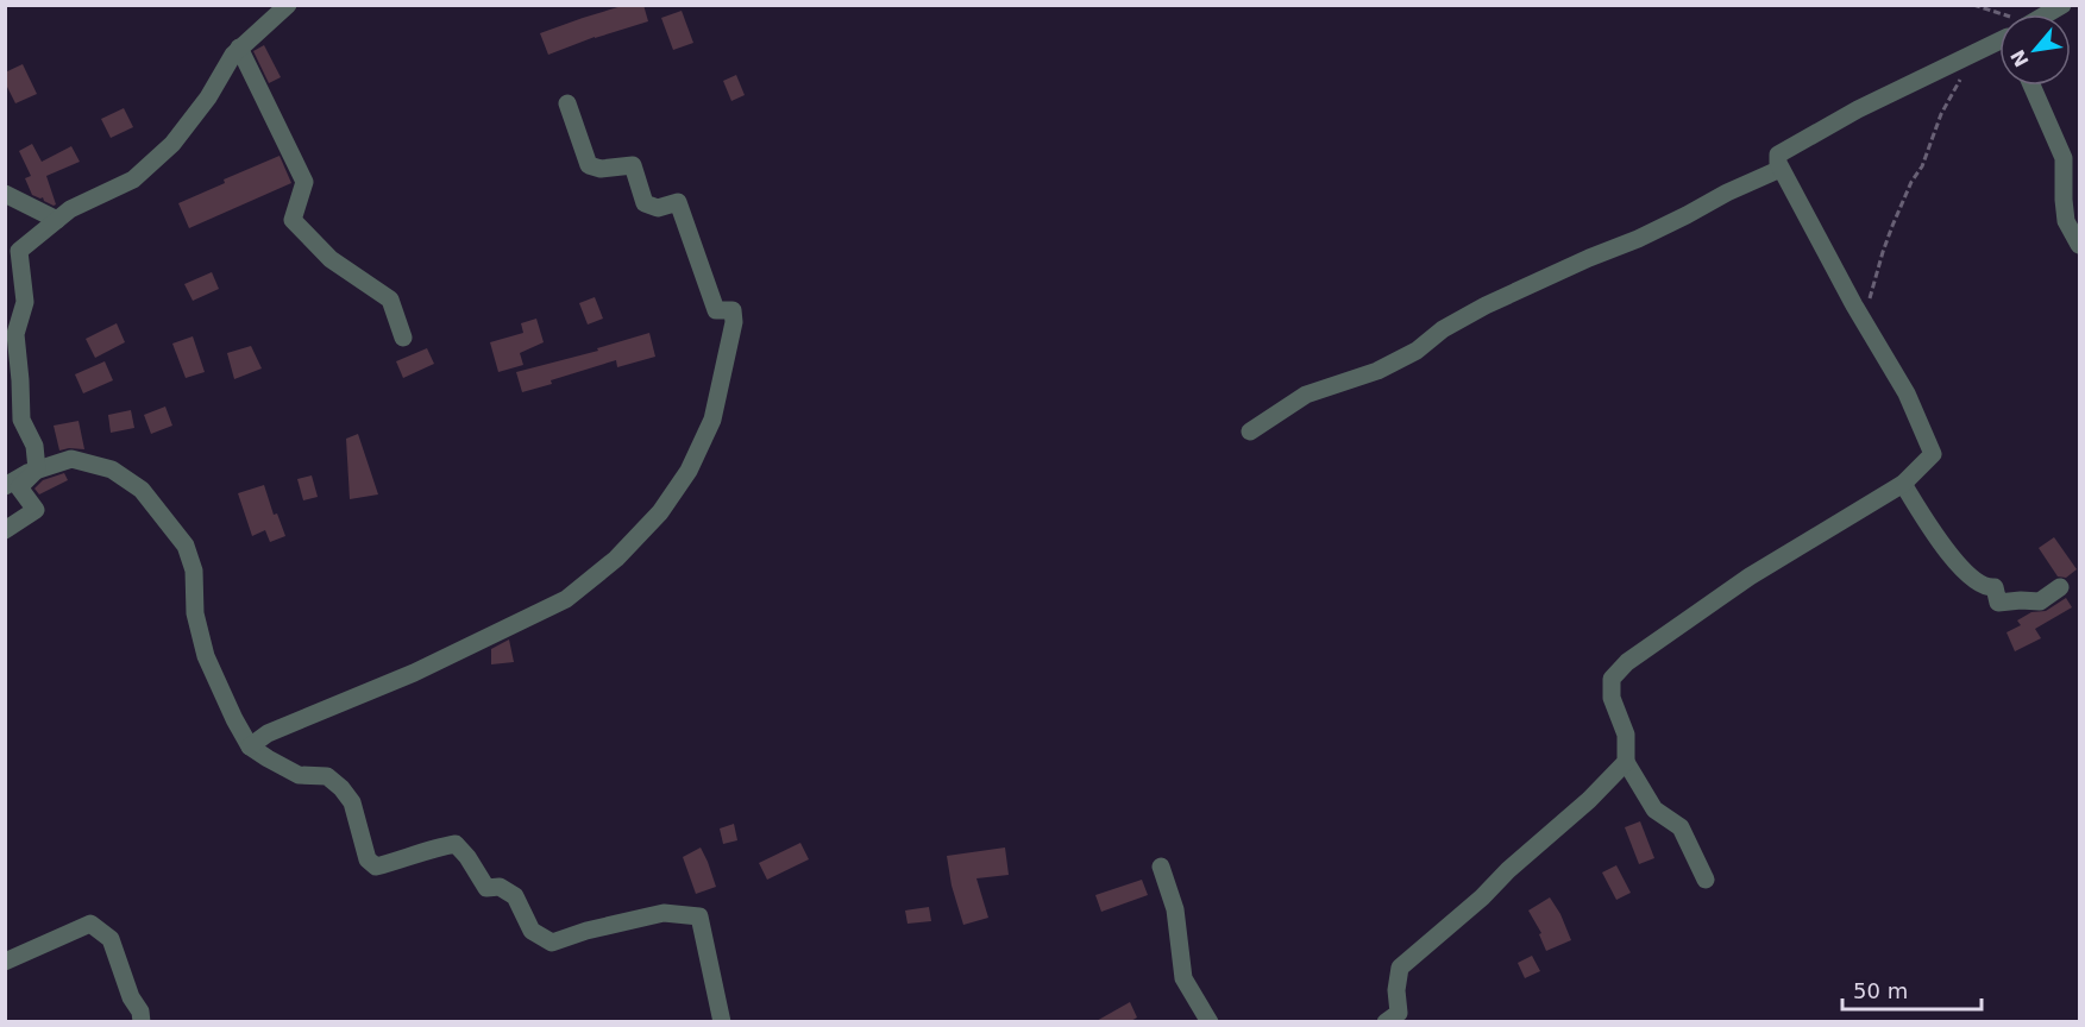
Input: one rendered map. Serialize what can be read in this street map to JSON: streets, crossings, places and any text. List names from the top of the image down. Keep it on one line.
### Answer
{"scale_bar":"50 m","north":"bottom left"}
